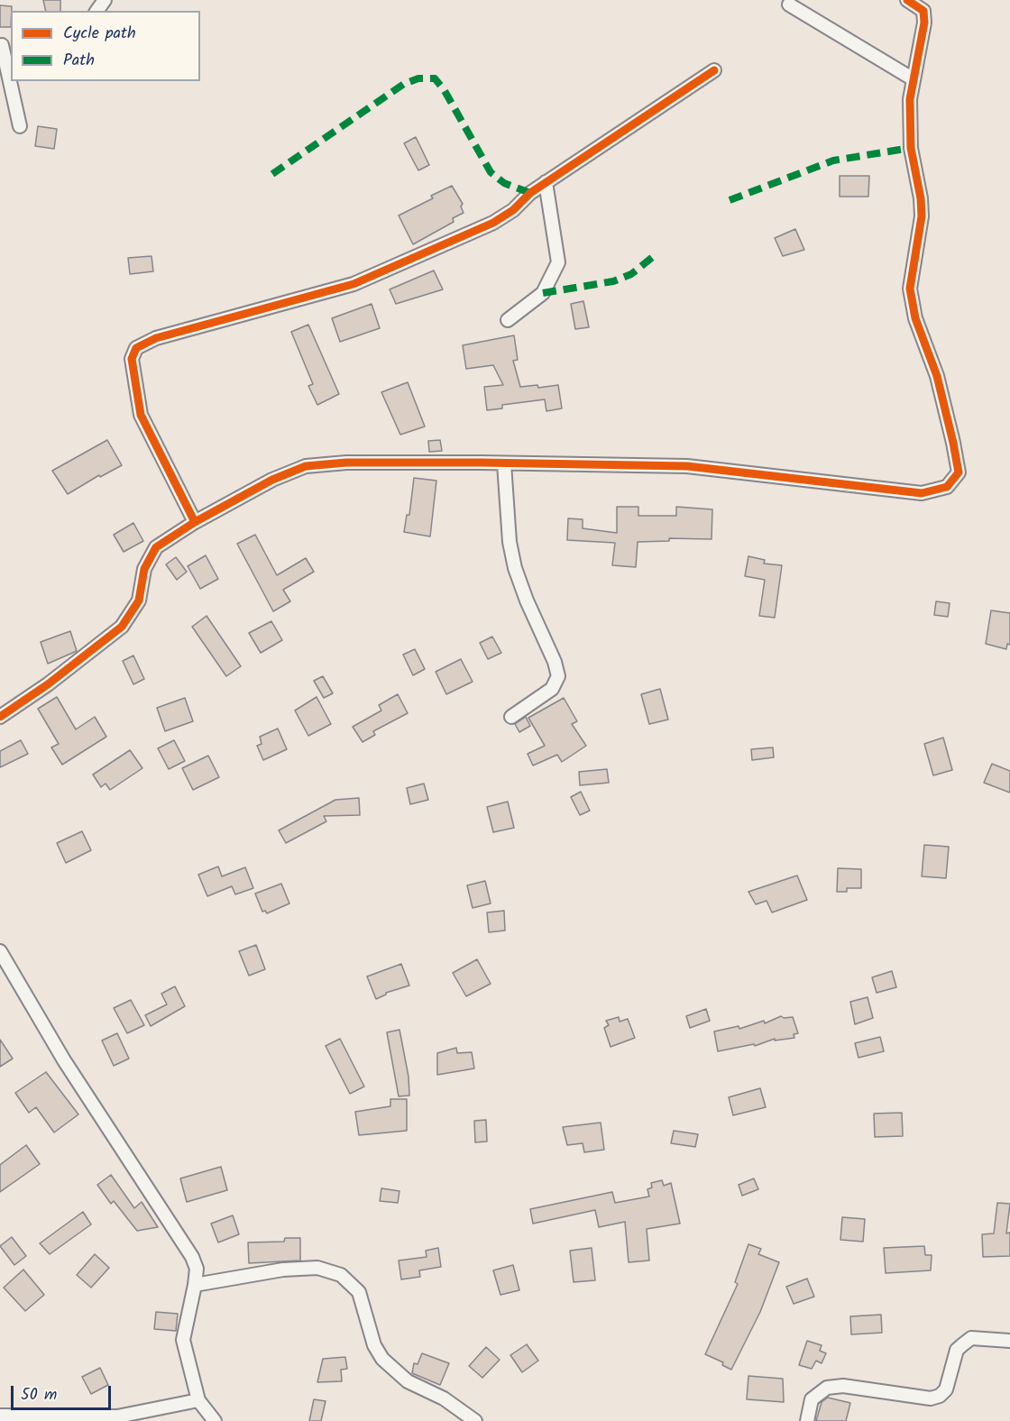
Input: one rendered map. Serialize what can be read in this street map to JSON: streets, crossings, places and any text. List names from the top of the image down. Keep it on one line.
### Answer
{"legend":["Cycle path","Path"],"scale_bar":"50 m"}
